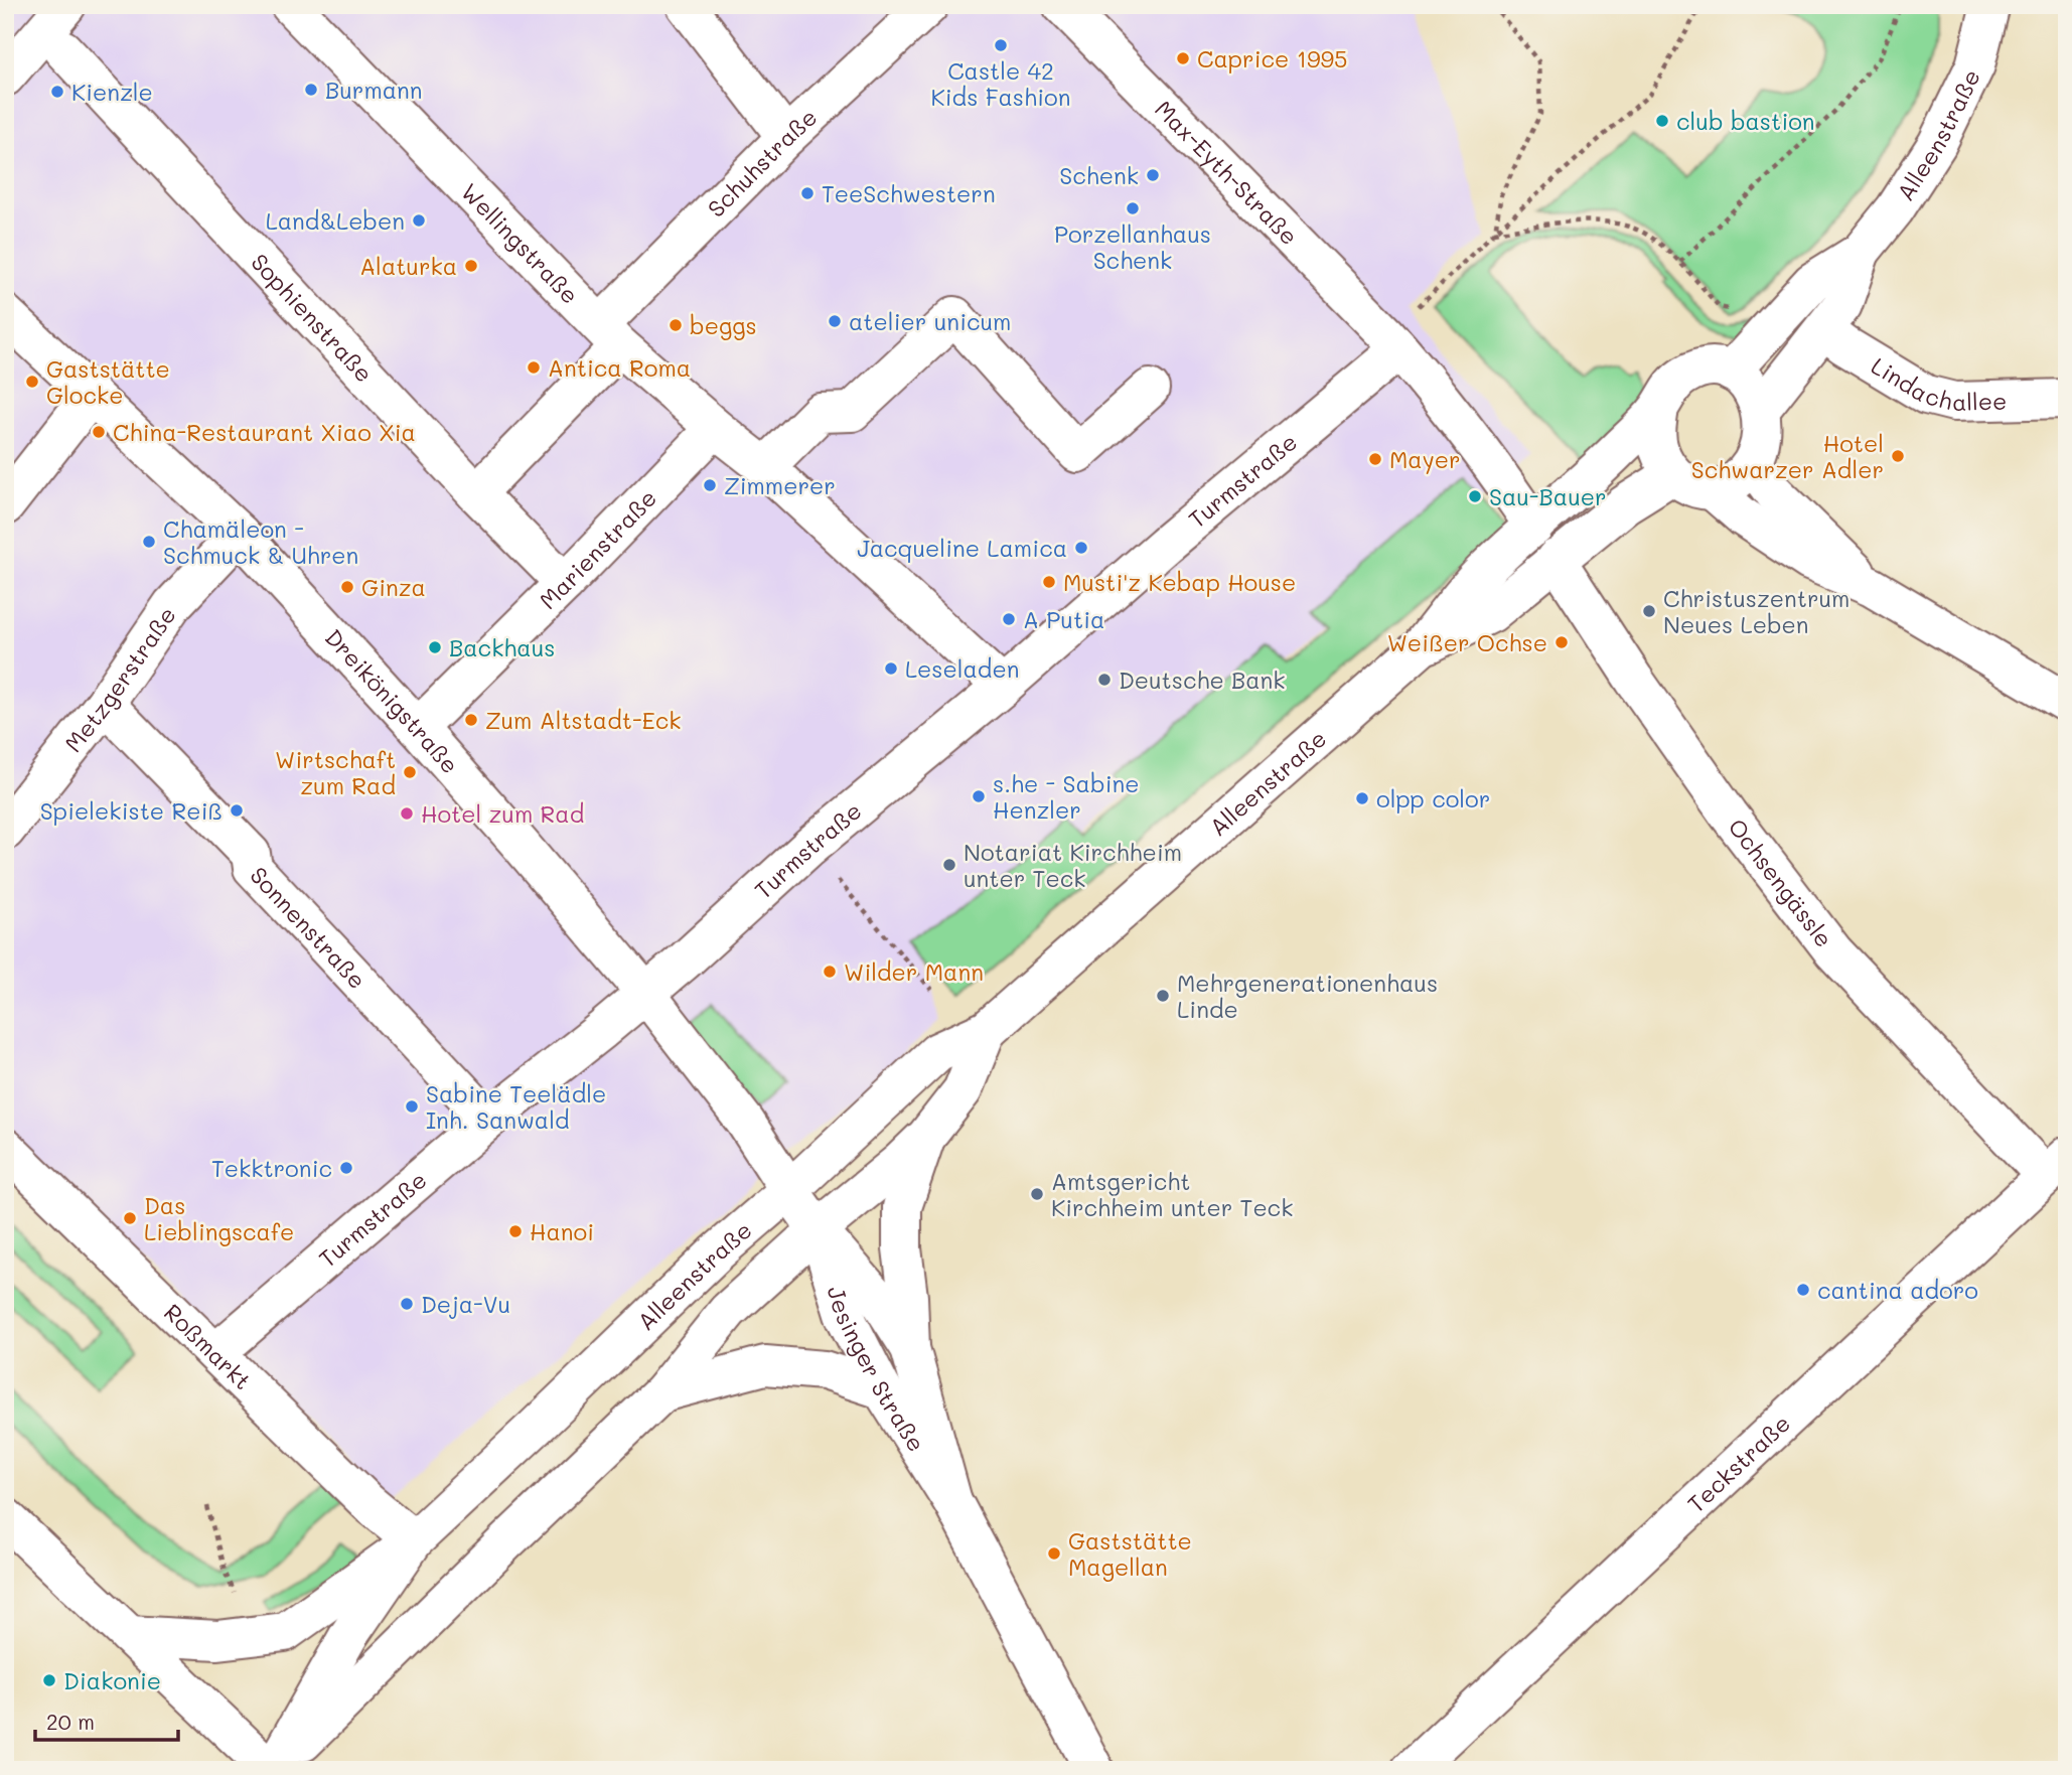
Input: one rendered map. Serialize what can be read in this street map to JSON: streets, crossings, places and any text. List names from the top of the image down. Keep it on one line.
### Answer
{"streets":{"street":["Alleenstraße","Schuhstraße","Max-Eyth-Straße","Wellingstraße","Sophienstraße","Lindachallee","Turmstraße","Marienstraße","Metzgerstraße","Dreikönigstraße","Ochsengässle","Sonnenstraße","Roßmarkt","Jesinger Straße","Teckstraße"]},"crossings":[["Alleenstraße","Max-Eyth-Straße"],["Alleenstraße","Lindachallee"],["Alleenstraße","Dreikönigstraße"],["Alleenstraße","Ochsengässle"],["Alleenstraße","Roßmarkt"],["Alleenstraße","Jesinger Straße"],["Schuhstraße","Wellingstraße"],["Schuhstraße","Sophienstraße"],["Max-Eyth-Straße","Turmstraße"],["Wellingstraße","Turmstraße"],["Wellingstraße","Marienstraße"],["Sophienstraße","Marienstraße"],["Turmstraße","Dreikönigstraße"],["Turmstraße","Sonnenstraße"],["Turmstraße","Roßmarkt"],["Marienstraße","Dreikönigstraße"],["Metzgerstraße","Dreikönigstraße"],["Metzgerstraße","Sonnenstraße"],["Dreikönigstraße","Jesinger Straße"],["Ochsengässle","Teckstraße"]],"places":["Castle 42 Kids Fashion","Caprice 1995","Burmann","Kienzle","club bastion","Schenk","TeeSchwestern","Porzellanhaus Schenk","Land&Leben","Alaturka","atelier unicum","beggs","Antica Roma","Gaststätte Glocke","China-Restaurant Xiao Xia","Hotel Schwarzer Adler","Mayer","Zimmerer","Sau-Bauer","Chamäleon - Schmuck & Uhren","Jacqueline Lamica","Musti'z Kebap House","Ginza","Christuszentrum Neues Leben","A Putia","Weißer Ochse","Backhaus","Leseladen","Deutsche Bank","Zum Altstadt-Eck","Wirtschaft zum Rad","s.he - Sabine Henzler","olpp color","Spielekiste Reiß","Hotel zum Rad","Notariat Kirchheim unter Teck","Wilder Mann","Mehrgenerationenhaus Linde","Sabine Teelädle Inh. Sanwald","Tekktronic","Amtsgericht Kirchheim unter Teck","Das Lieblingscafe","Hanoi","cantina adoro","Deja-Vu","Gaststätte Magellan","Diakonie"],"scale_bar":"20 m"}
